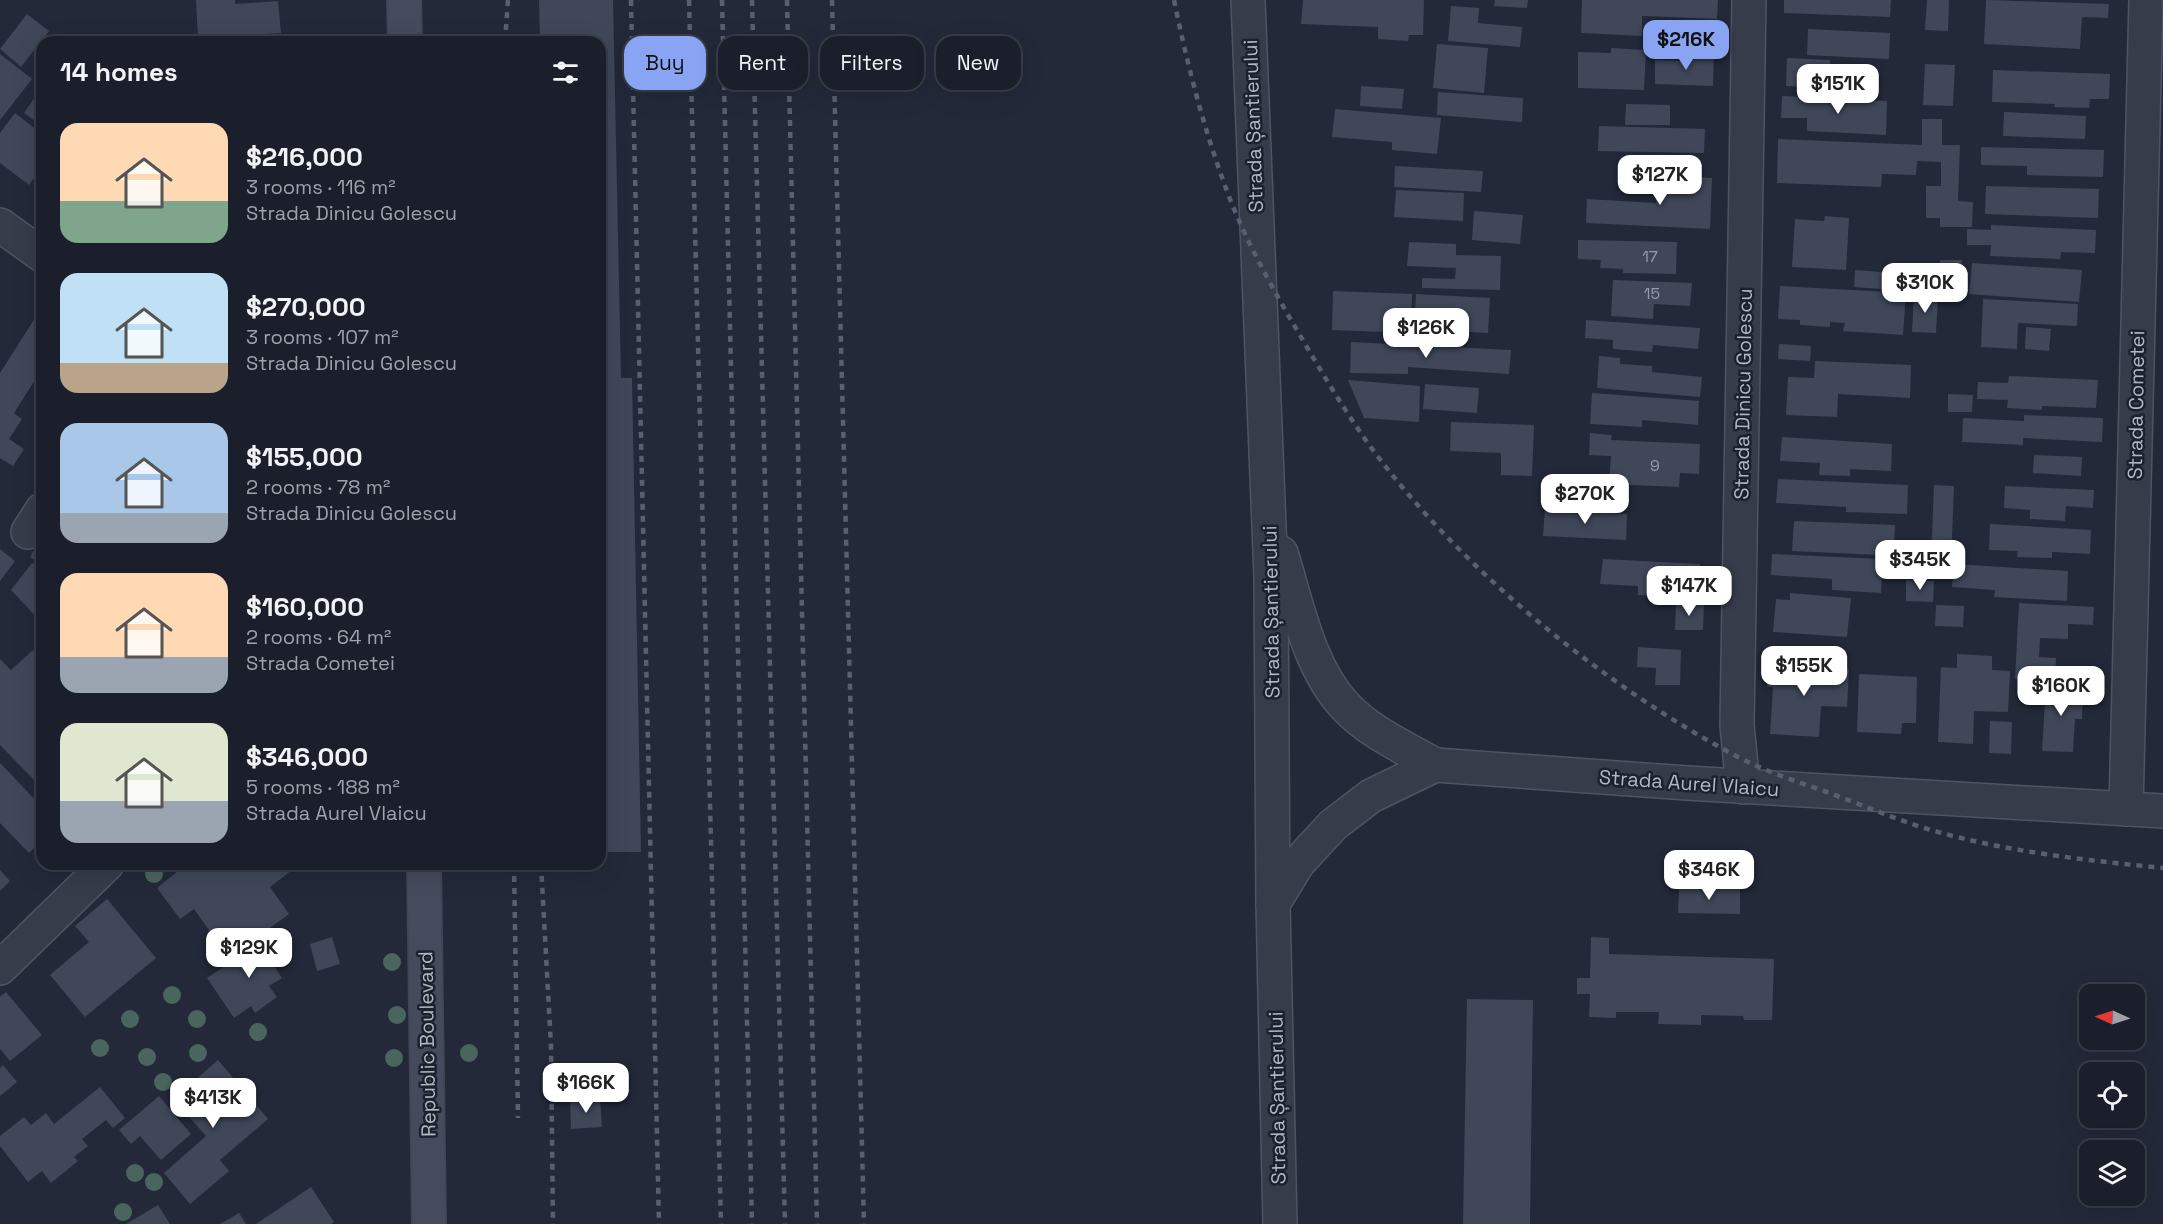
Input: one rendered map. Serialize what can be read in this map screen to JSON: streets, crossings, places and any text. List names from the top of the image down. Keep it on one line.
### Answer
{"streets":{"main road":["Republic Boulevard"],"street":["Strada Șantierului","Strada Dinicu Golescu","Strada Cometei","Strada Aurel Vlaicu"]},"crossings":[["Strada Șantierului","Strada Aurel Vlaicu"],["Strada Dinicu Golescu","Strada Aurel Vlaicu"],["Strada Cometei","Strada Aurel Vlaicu"]],"house_numbers":["17","15","9"],"north":"left","page":{"price":["$216K","$151K","$127K","$310K","$126K","$270K","$345K","$147K","$155K","$160K","$346K","$129K","$166K","$413K"],"chip":["Buy","Rent","Filters","New"],"heading":"14 homes","list":[{"name":"$216,000","note":"3 rooms · 116 m² · Strada Dinicu Golescu"},{"name":"$270,000","note":"3 rooms · 107 m² · Strada Dinicu Golescu"},{"name":"$155,000","note":"2 rooms · 78 m² · Strada Dinicu Golescu"},{"name":"$160,000","note":"2 rooms · 64 m² · Strada Cometei"},{"name":"$346,000","note":"5 rooms · 188 m² · Strada Aurel Vlaicu"}]}}
